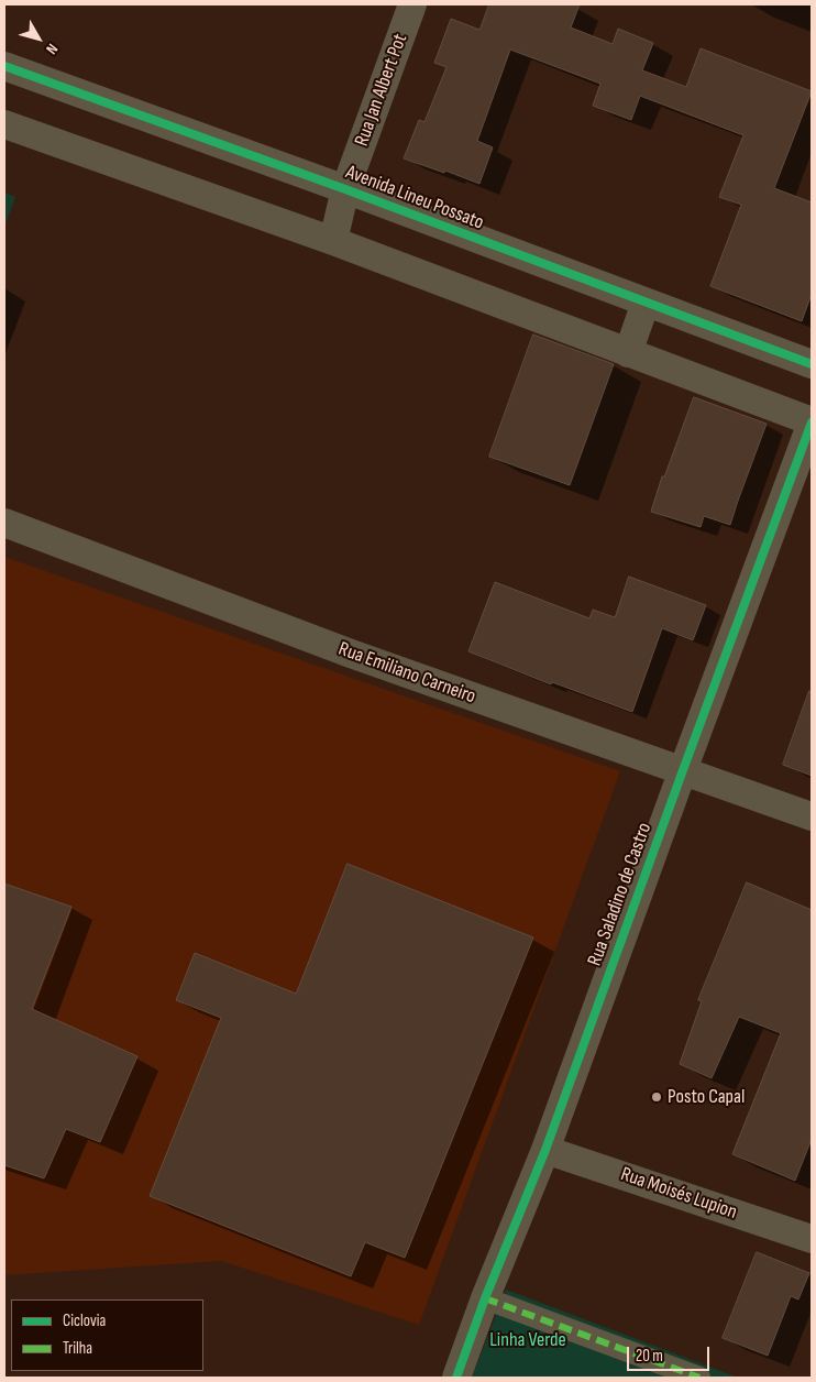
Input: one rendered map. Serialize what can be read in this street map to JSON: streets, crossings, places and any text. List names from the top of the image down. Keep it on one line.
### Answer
{"streets":{"street":["Rua Jan Albert Pot","Avenida Lineu Possato","Rua Emiliano Carneiro","Rua Saladino de Castro","Rua Moisés Lupion"]},"crossings":[["Rua Jan Albert Pot","Avenida Lineu Possato"],["Rua Emiliano Carneiro","Rua Saladino de Castro"],["Rua Saladino de Castro","Rua Moisés Lupion"]],"parks":["Linha Verde"],"places":["Posto Capal"],"legend":["Ciclovia","Trilha"],"scale_bar":"20 m","north":"bottom right"}
